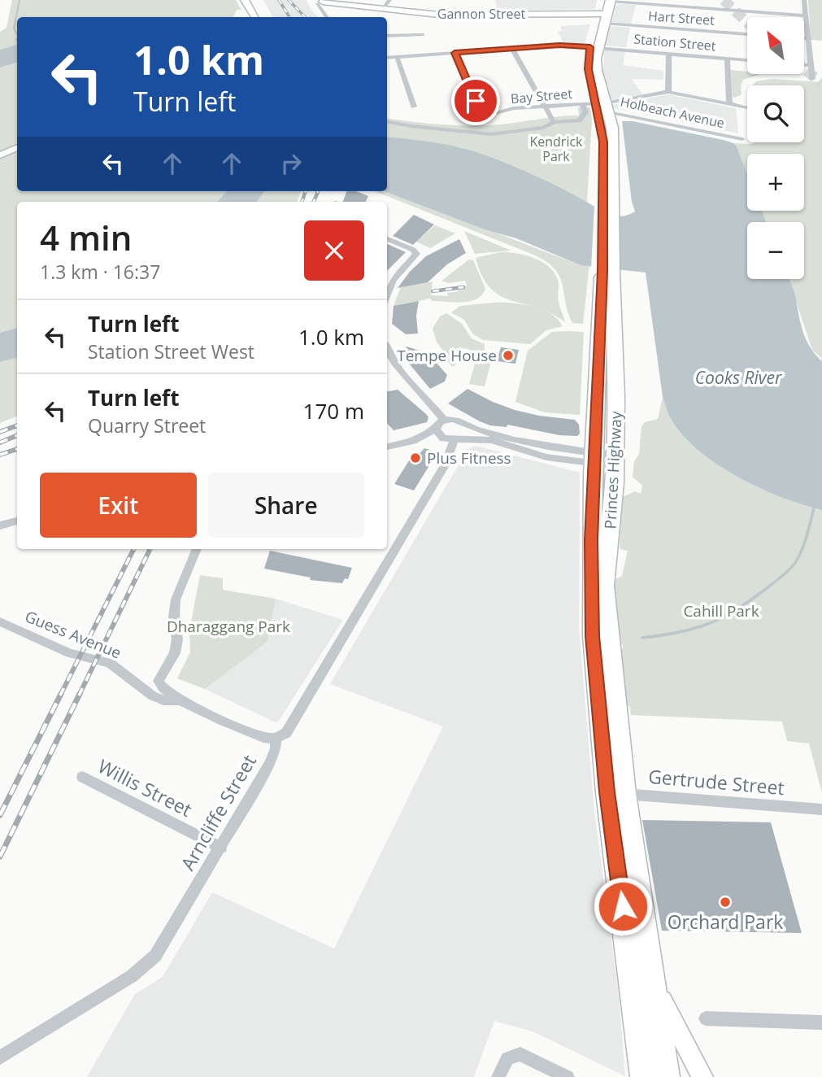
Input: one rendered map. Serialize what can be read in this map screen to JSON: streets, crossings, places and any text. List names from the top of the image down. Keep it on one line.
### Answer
{"streets":{"highway":["Princes Highway"],"street":["Gannon Street","Hart Street","Station Street","Bay Street","Holbeach Avenue","Guess Avenue","Gertrude Street","Willis Street","Arncliffe Street"]},"crossings":[["Gannon Street","Hart Street"],["Gannon Street","Princes Highway"],["Hart Street","Princes Highway"],["Station Street","Bay Street"],["Station Street","Princes Highway"],["Bay Street","Holbeach Avenue"],["Bay Street","Princes Highway"],["Holbeach Avenue","Princes Highway"],["Princes Highway","Gertrude Street"],["Guess Avenue","Arncliffe Street"],["Willis Street","Arncliffe Street"]],"water":["Cooks River"],"parks":["Kendrick Park","Cahill Park","Dharaggang Park"],"places":["Tempe House","Plus Fitness","Orchard Park"],"north":"top left","page":{"map_buttons":["+","−"],"turn":["1.0 km","Turn left"],"heading":["4 min","1.3 km · 16:37"],"list":[{"name":"Turn left","note":"Station Street West","value":"1.0 km"},{"name":"Turn left","note":"Quarry Street","value":"170 m"}],"buttons":["Exit","Share"]}}
